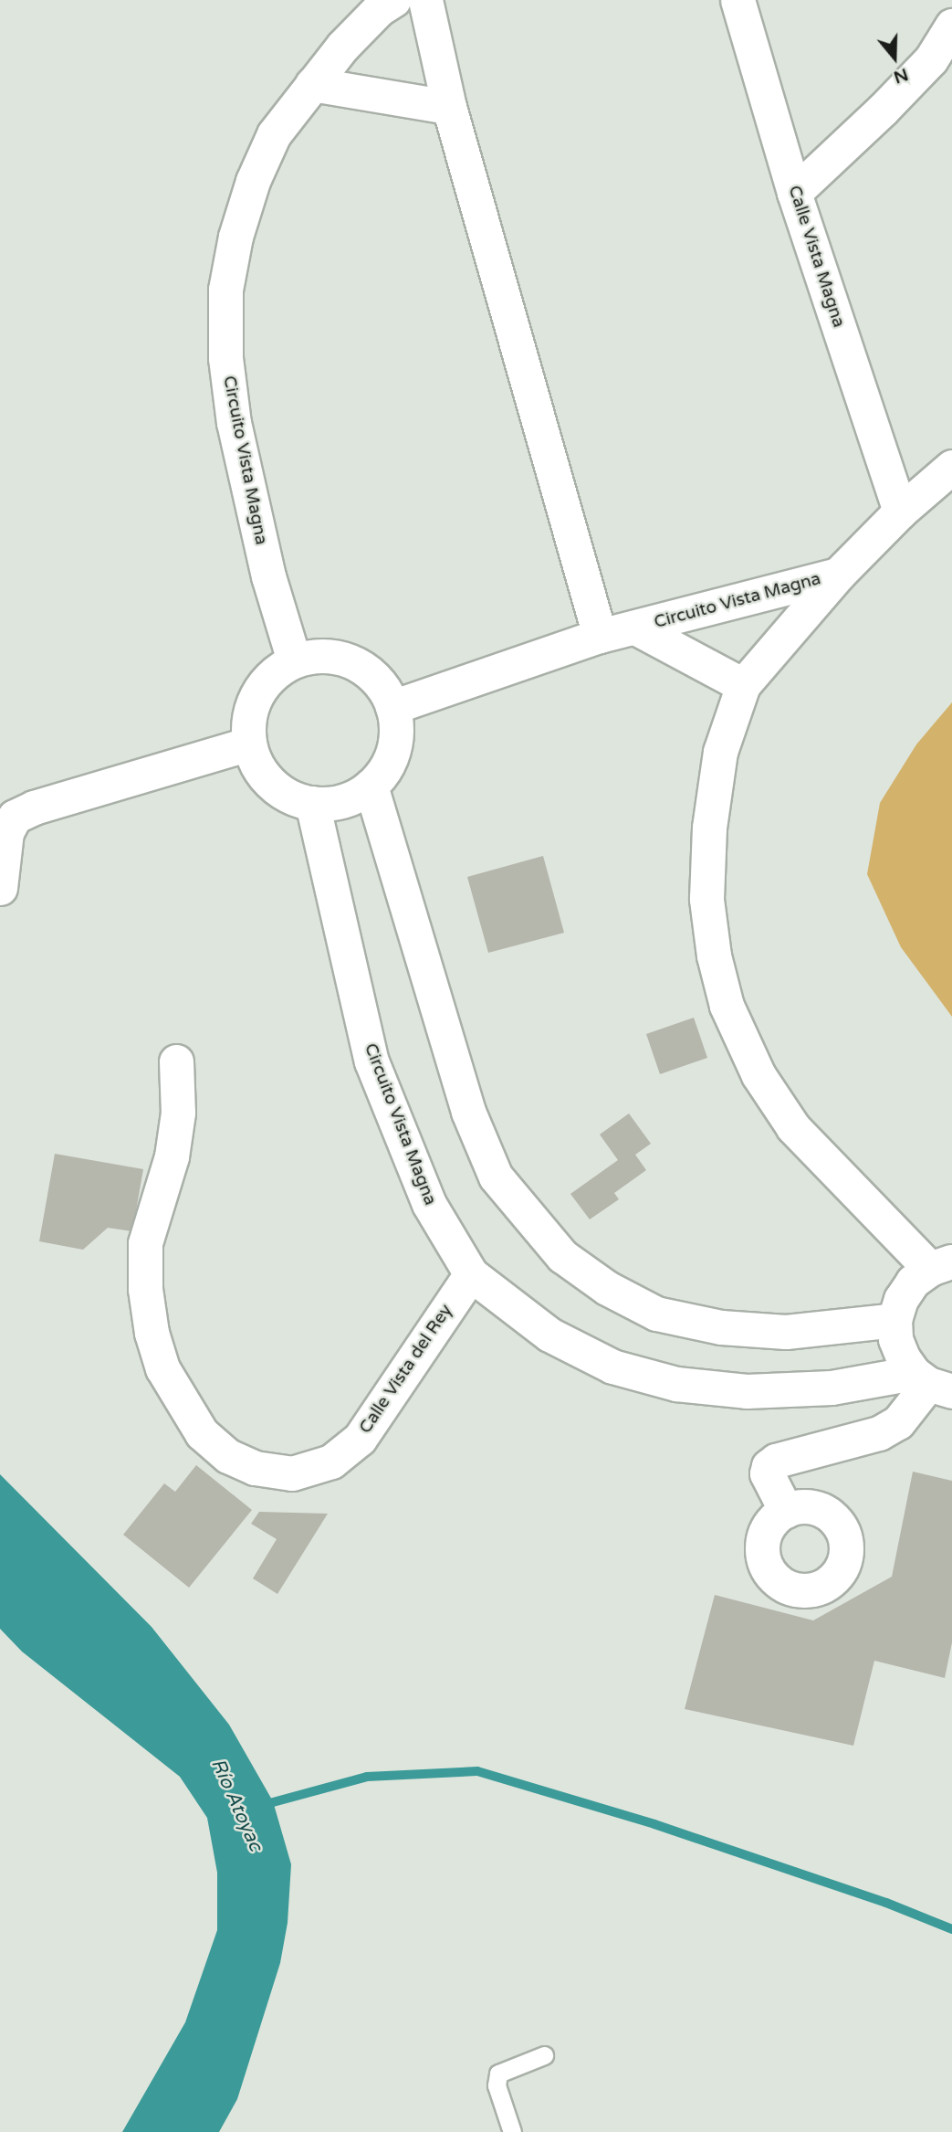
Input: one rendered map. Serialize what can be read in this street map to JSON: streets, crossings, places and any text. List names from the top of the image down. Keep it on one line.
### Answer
{"streets":{"street":["Calle Vista Magna","Circuito Vista Magna","Calle Vista del Rey"]},"crossings":[["Calle Vista Magna","Circuito Vista Magna"],["Circuito Vista Magna","Calle Vista del Rey"]],"water":["Río Atoyac"],"north":"bottom"}
